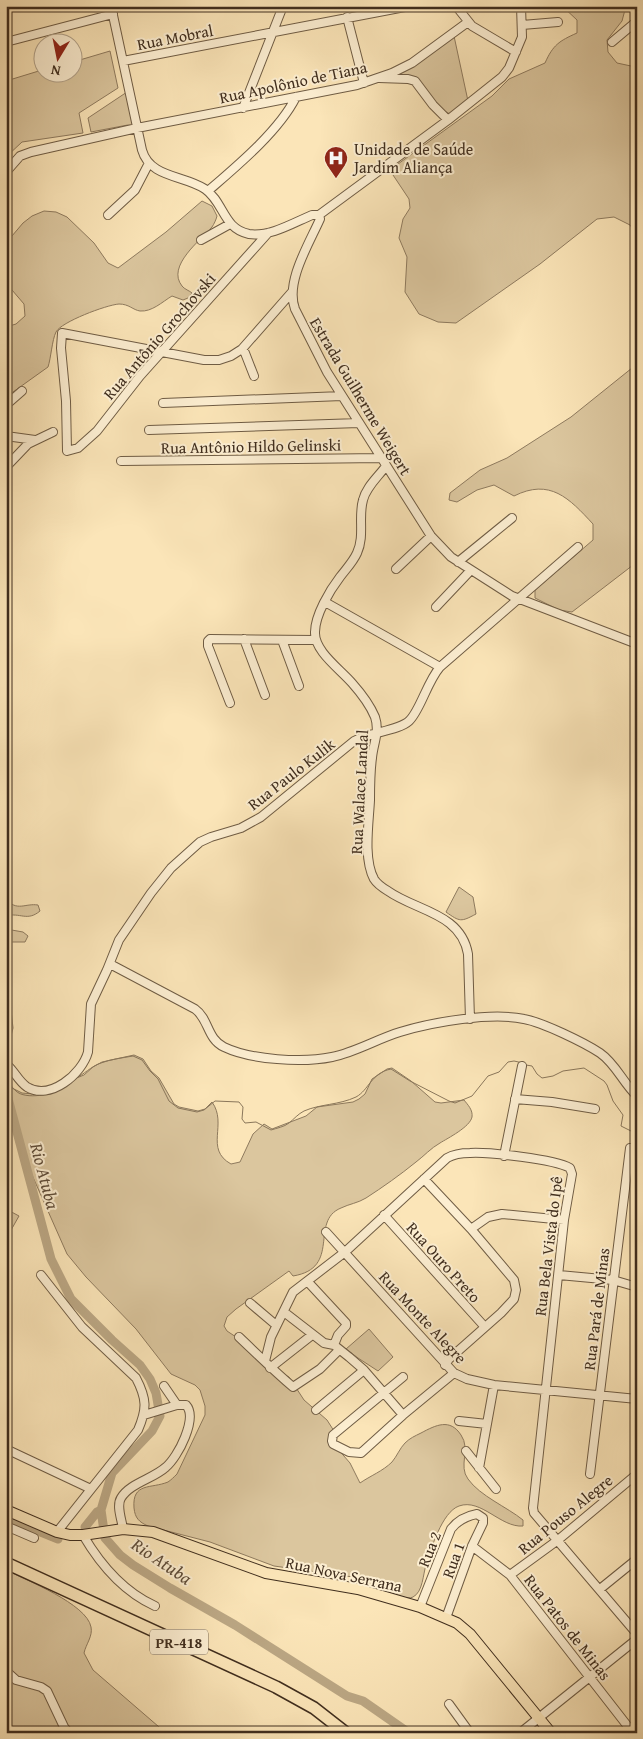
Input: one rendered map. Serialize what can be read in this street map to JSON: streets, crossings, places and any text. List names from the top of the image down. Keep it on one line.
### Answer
{"streets":{"highway":["PR-418"],"main road":["Rua Nova Serrana"],"street":["Rua Mobral","Rua Apolônio de Tiana","Rua Antônio Grochovski","Estrada Guilherme Weigert","Rua Antônio Hildo Gelinski","Rua Paulo Kulik","Rua Walace Landal","Rua Bela Vista do Ipê","Rua Ouro Preto","Rua Pará de Minas","Rua Monte Alegre","Rua Pouso Alegre","Rua 2","Rua 1","Rua Patos de Minas"]},"crossings":[["Estrada Guilherme Weigert","Rua Antônio Hildo Gelinski"],["Estrada Guilherme Weigert","Rua Paulo Kulik"],["Rua Paulo Kulik","Rua Walace Landal"],["Rua Bela Vista do Ipê","Rua Ouro Preto"],["Rua Bela Vista do Ipê","Rua Monte Alegre"],["Rua Bela Vista do Ipê","Rua Pouso Alegre"],["Rua Pará de Minas","Rua Monte Alegre"],["Rua Pouso Alegre","Rua Patos de Minas"],["Rua 2","Rua 1"],["Rua 2","Rua Nova Serrana"],["Rua 1","Rua Nova Serrana"],["Rua 1","Rua Patos de Minas"]],"water":["Rio Atuba"],"places":{"hospital":["Unidade de Saúde Jardim Aliança"]},"north":"bottom"}
